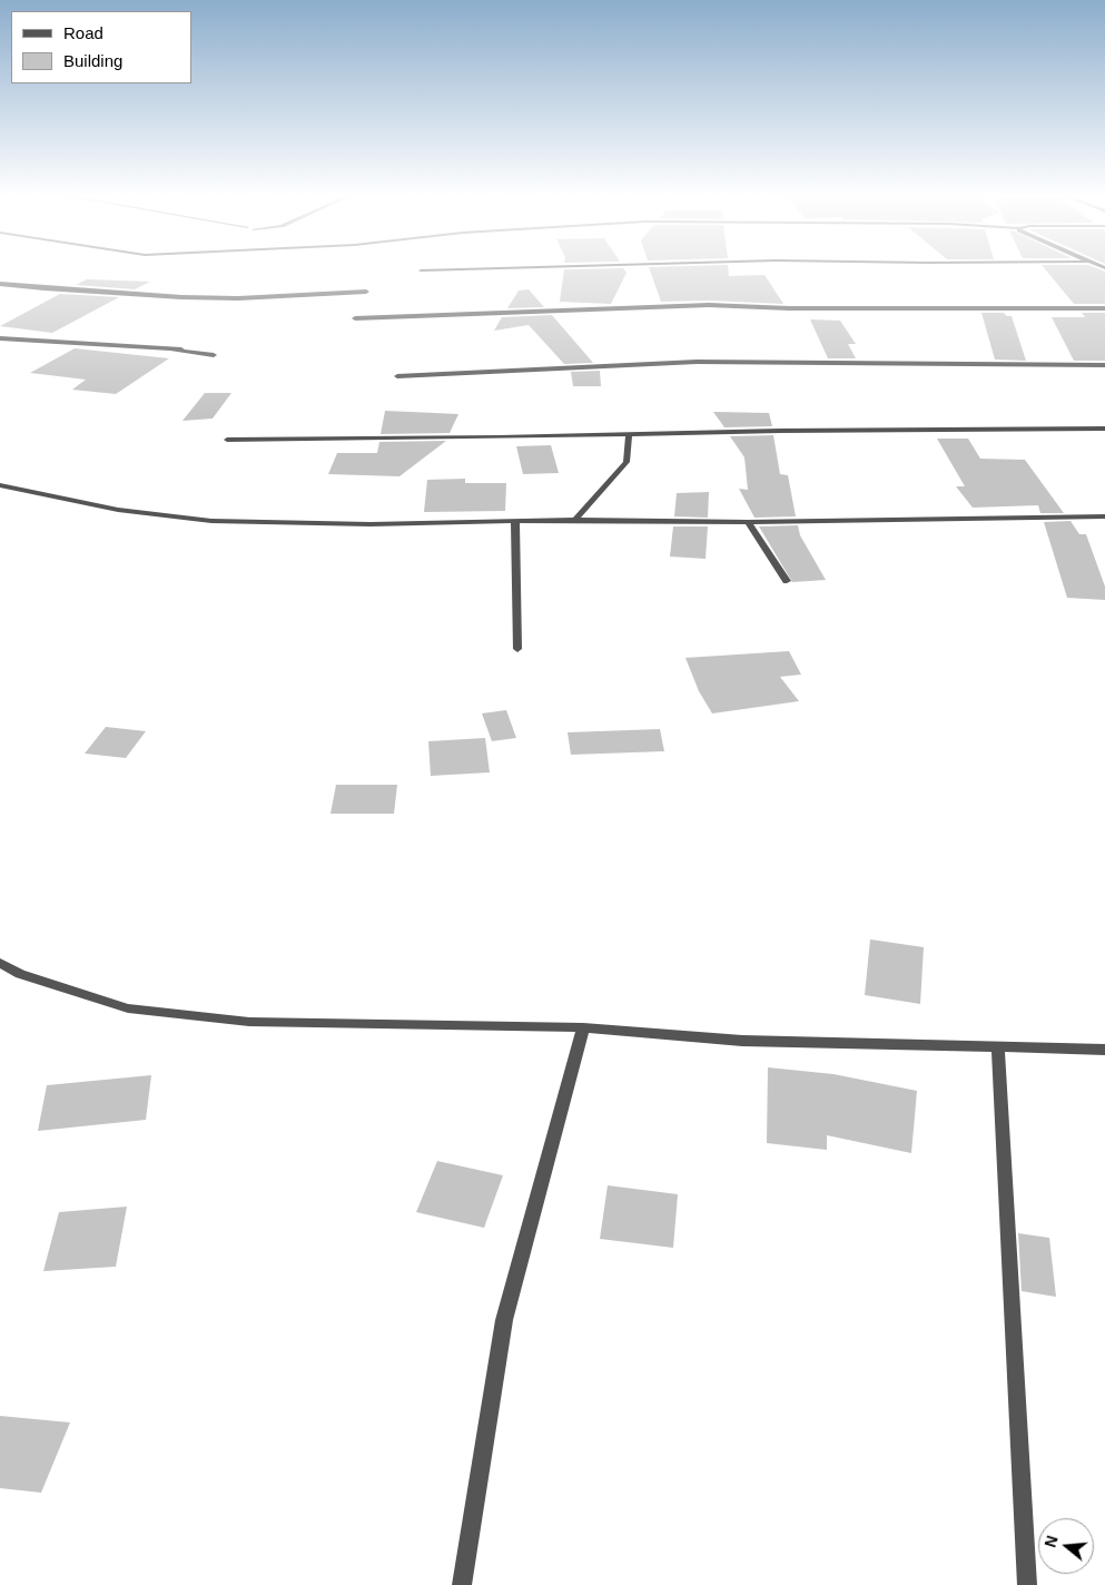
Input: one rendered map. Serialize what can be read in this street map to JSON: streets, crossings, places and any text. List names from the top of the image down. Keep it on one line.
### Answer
{"legend":["Road","Building"],"north":"left"}
